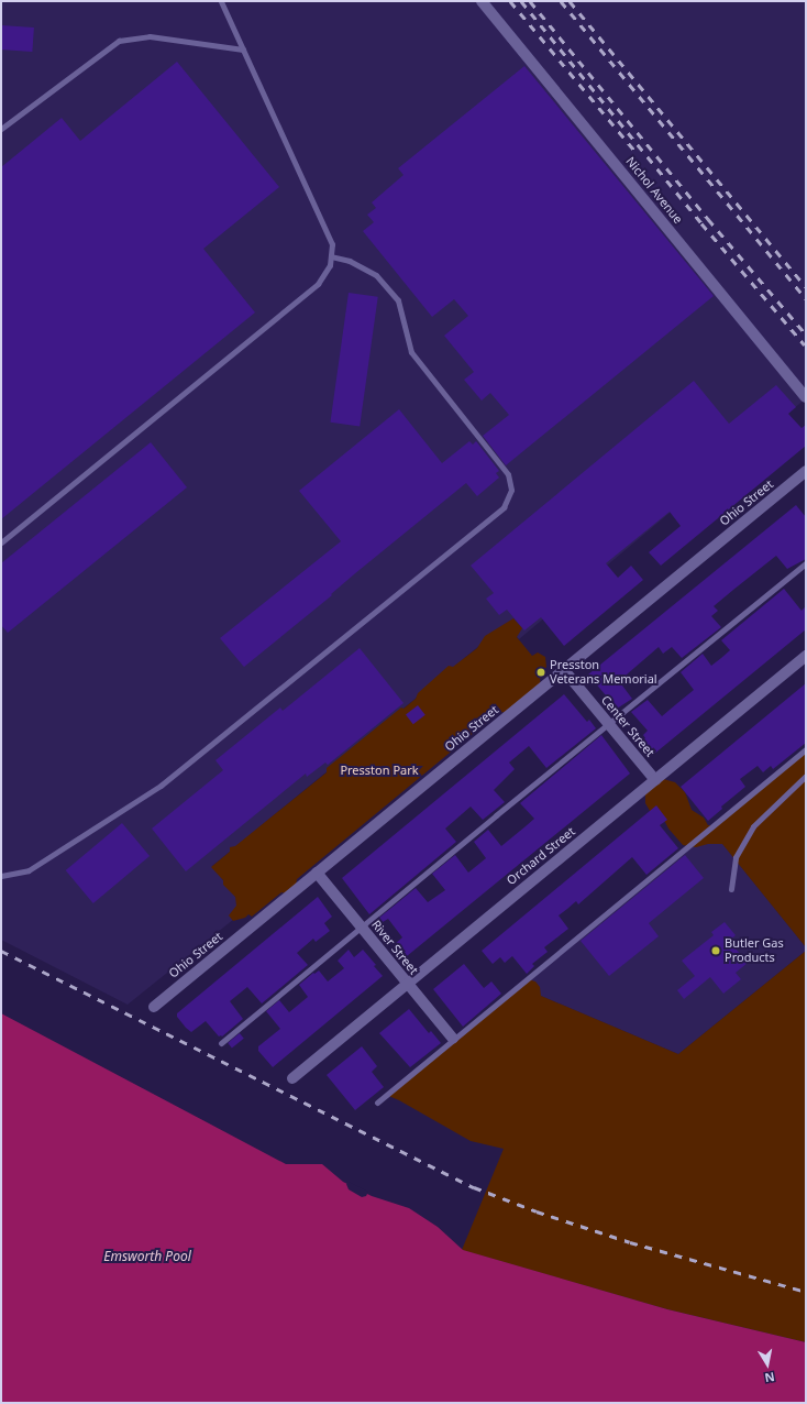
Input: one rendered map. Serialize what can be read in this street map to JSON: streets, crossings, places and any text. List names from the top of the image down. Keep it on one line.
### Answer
{"streets":{"street":["Nichol Avenue","Ohio Street","Center Street","Orchard Street","River Street"]},"crossings":[["Ohio Street","Center Street"],["Ohio Street","River Street"],["Center Street","Orchard Street"],["Orchard Street","River Street"]],"water":["Emsworth Pool"],"parks":["Presston Park"],"places":["Presston Veterans Memorial","Butler Gas Products"],"north":"bottom"}
